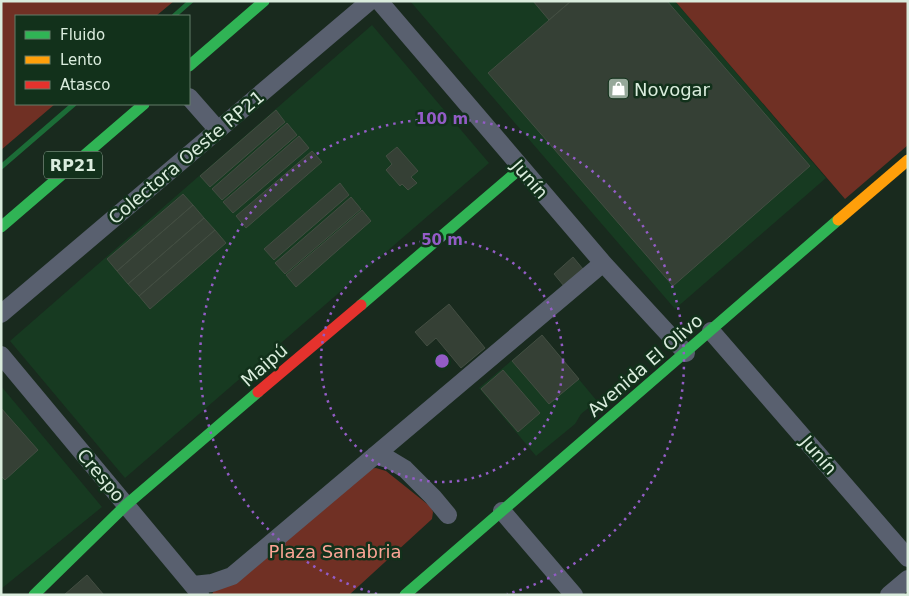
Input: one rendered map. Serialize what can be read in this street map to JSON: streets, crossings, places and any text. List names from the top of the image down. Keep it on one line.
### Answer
{"streets":{"street":["Colectora Oeste RP21","RP21","Junín","Maipú","Avenida El Olivo","Crespo"]},"crossings":[["Junín","Maipú"],["Junín","Avenida El Olivo"],["Maipú","Crespo"]],"parks":["Plaza Sanabria"],"places":{"shop":["Novogar"]},"legend":["Fluido","Lento","Atasco"],"rings":["100 m","50 m"]}
